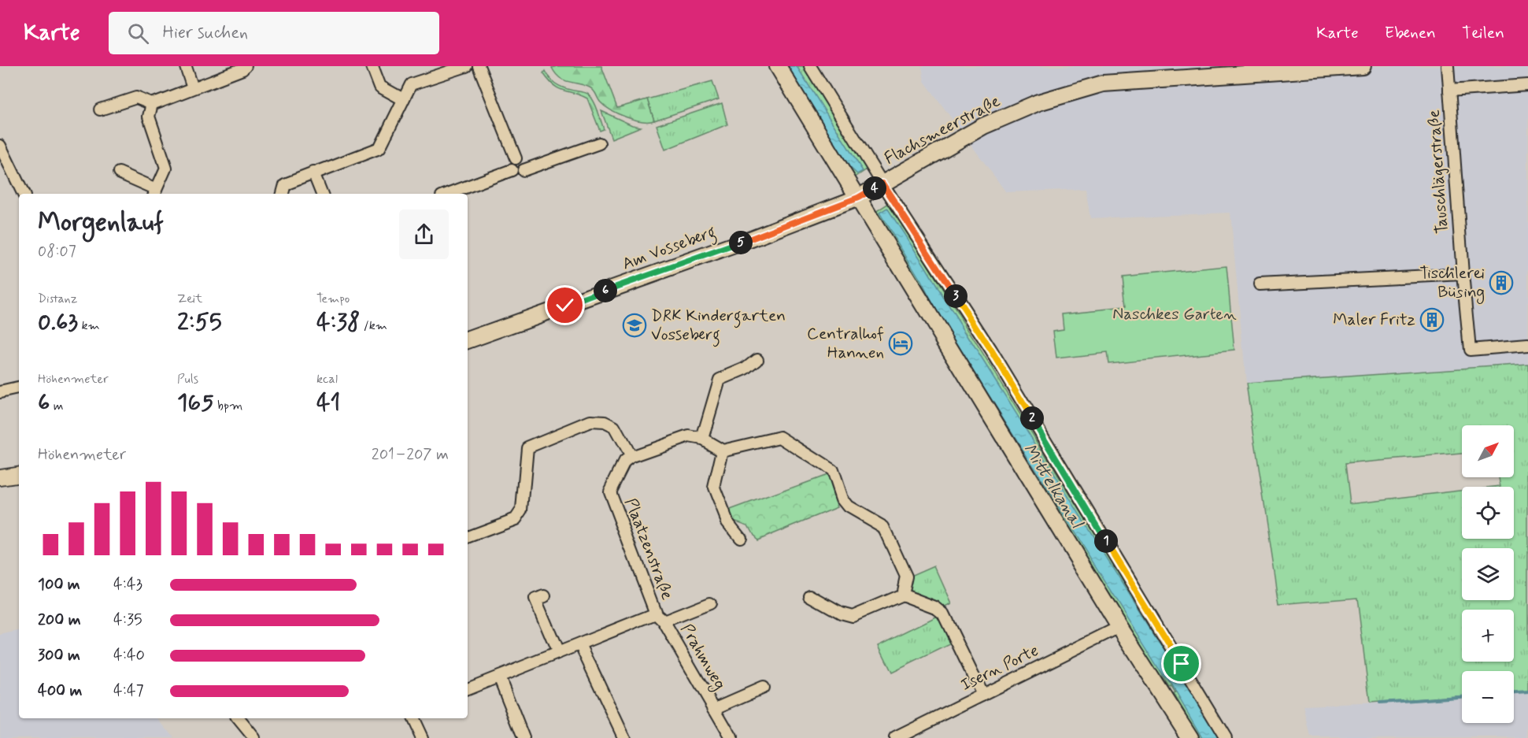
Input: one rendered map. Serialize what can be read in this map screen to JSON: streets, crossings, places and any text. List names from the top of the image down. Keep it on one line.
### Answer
{"streets":{"street":["Flachsmeerstraße","Tauschlägerstraße","Am Vosseberg","Plaatzenstraße","Prahmweg","Isern Porte"]},"crossings":[["Flachsmeerstraße","Am Vosseberg"],["Plaatzenstraße","Prahmweg"]],"water":["Mittelkanal"],"parks":["Naschkes Garten"],"places":{"building":["Tischlerei Büsing","Maler Fritz"],"school or university":["DRK Kindergarten Vosseberg"],"hotel":["Centralhof Hannen"]},"north":"top right","page":{"header":"Karte","search":"Hier suchen","nav":["Karte","Ebenen","Teilen"],"pins":["4","5","6","3","2","1"],"heading":["Morgenlauf","08:07"],"stats":[["Distanz","0.63 km"],["Zeit","2:55"],["Tempo","4:38 /km"],["Höhenmeter","6 m"],["Puls","165 bpm"],["kcal","41"]],"map_buttons":["+","−"],"chart":["Höhenmeter","201–207 m"],"list":[{"name":"100 m","note":"4:43"},{"name":"200 m","note":"4:35"},{"name":"300 m","note":"4:40"},{"name":"400 m","note":"4:47"}]}}
